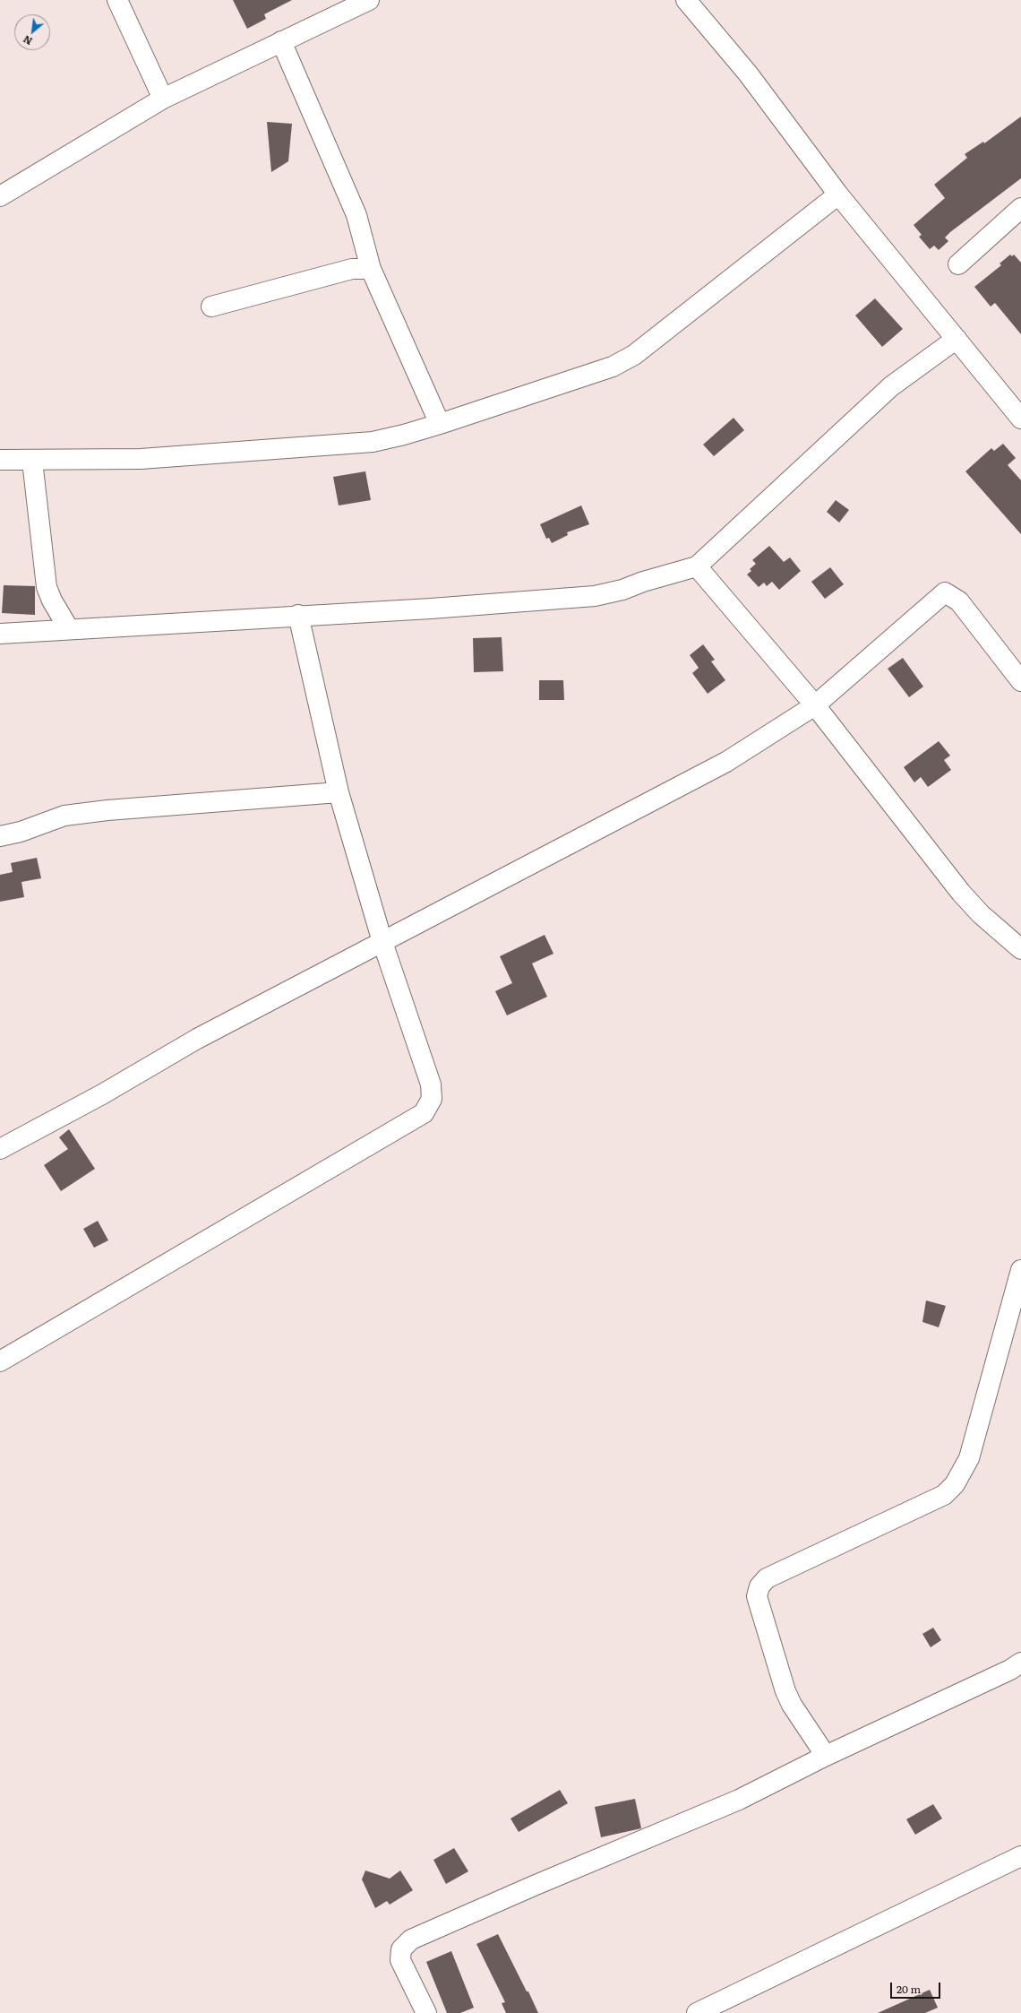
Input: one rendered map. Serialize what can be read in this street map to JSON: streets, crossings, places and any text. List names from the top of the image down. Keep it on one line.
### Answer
{"scale_bar":"20 m","north":"bottom left"}
